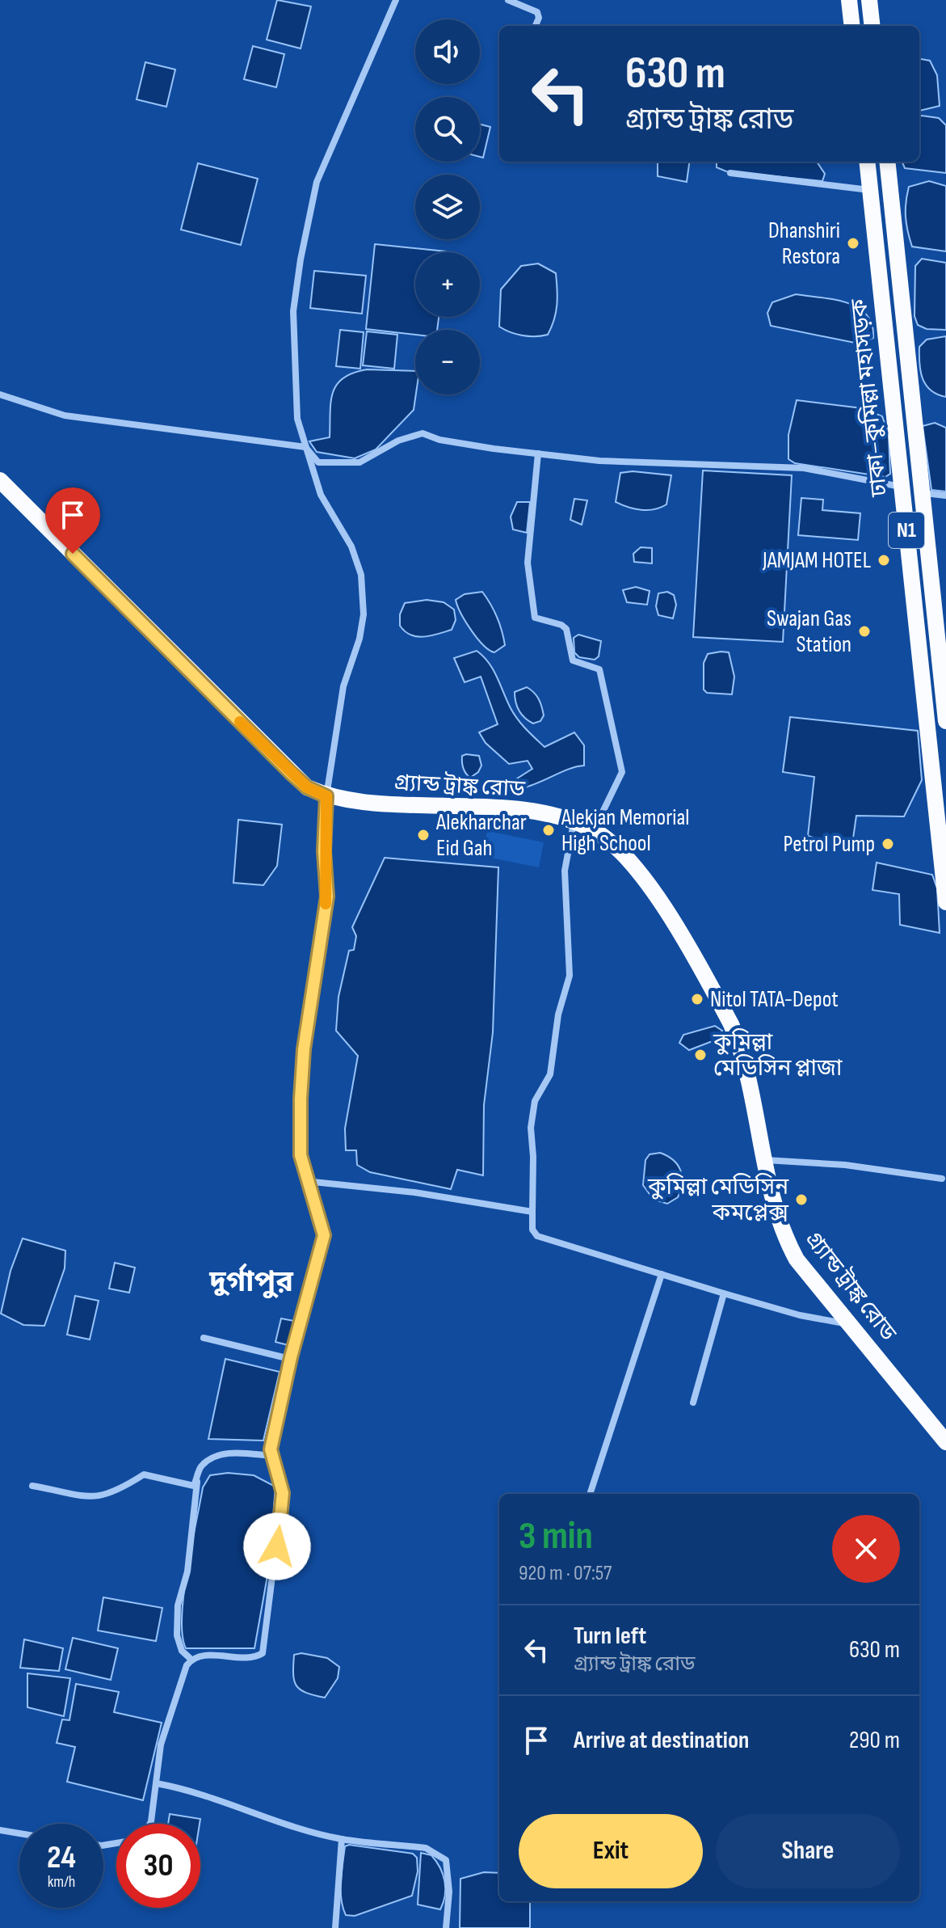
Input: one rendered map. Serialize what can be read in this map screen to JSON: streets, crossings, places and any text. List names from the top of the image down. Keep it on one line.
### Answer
{"streets":{"highway":["ঢাকা–কুমিল্লা মহাসড়ক","N1","গ্র্যান্ড ট্রাঙ্ক রোড"]},"districts":["দুর্গাপুর"],"places":["Dhanshiri Restora","JAMJAM HOTEL","Swajan Gas Station","Alekjan Memorial High School","Alekharchar Eid Gah","Petrol Pump","Nitol TATA-Depot","কুমিল্লা মেডিসিন প্লাজা","কুমিল্লা মেডিসিন কমপ্লেক্স"],"page":{"map_buttons":["+","−"],"turn":["630 m","গ্র্যান্ড ট্রাঙ্ক রোড"],"heading":["3 min","920 m · 07:57"],"list":[{"name":"Turn left","note":"গ্র্যান্ড ট্রাঙ্ক রোড","value":"630 m"},{"name":"Arrive at destination","value":"290 m"}],"buttons":["Exit","Share"],"speed":"24 km/h","limit":"30"}}
